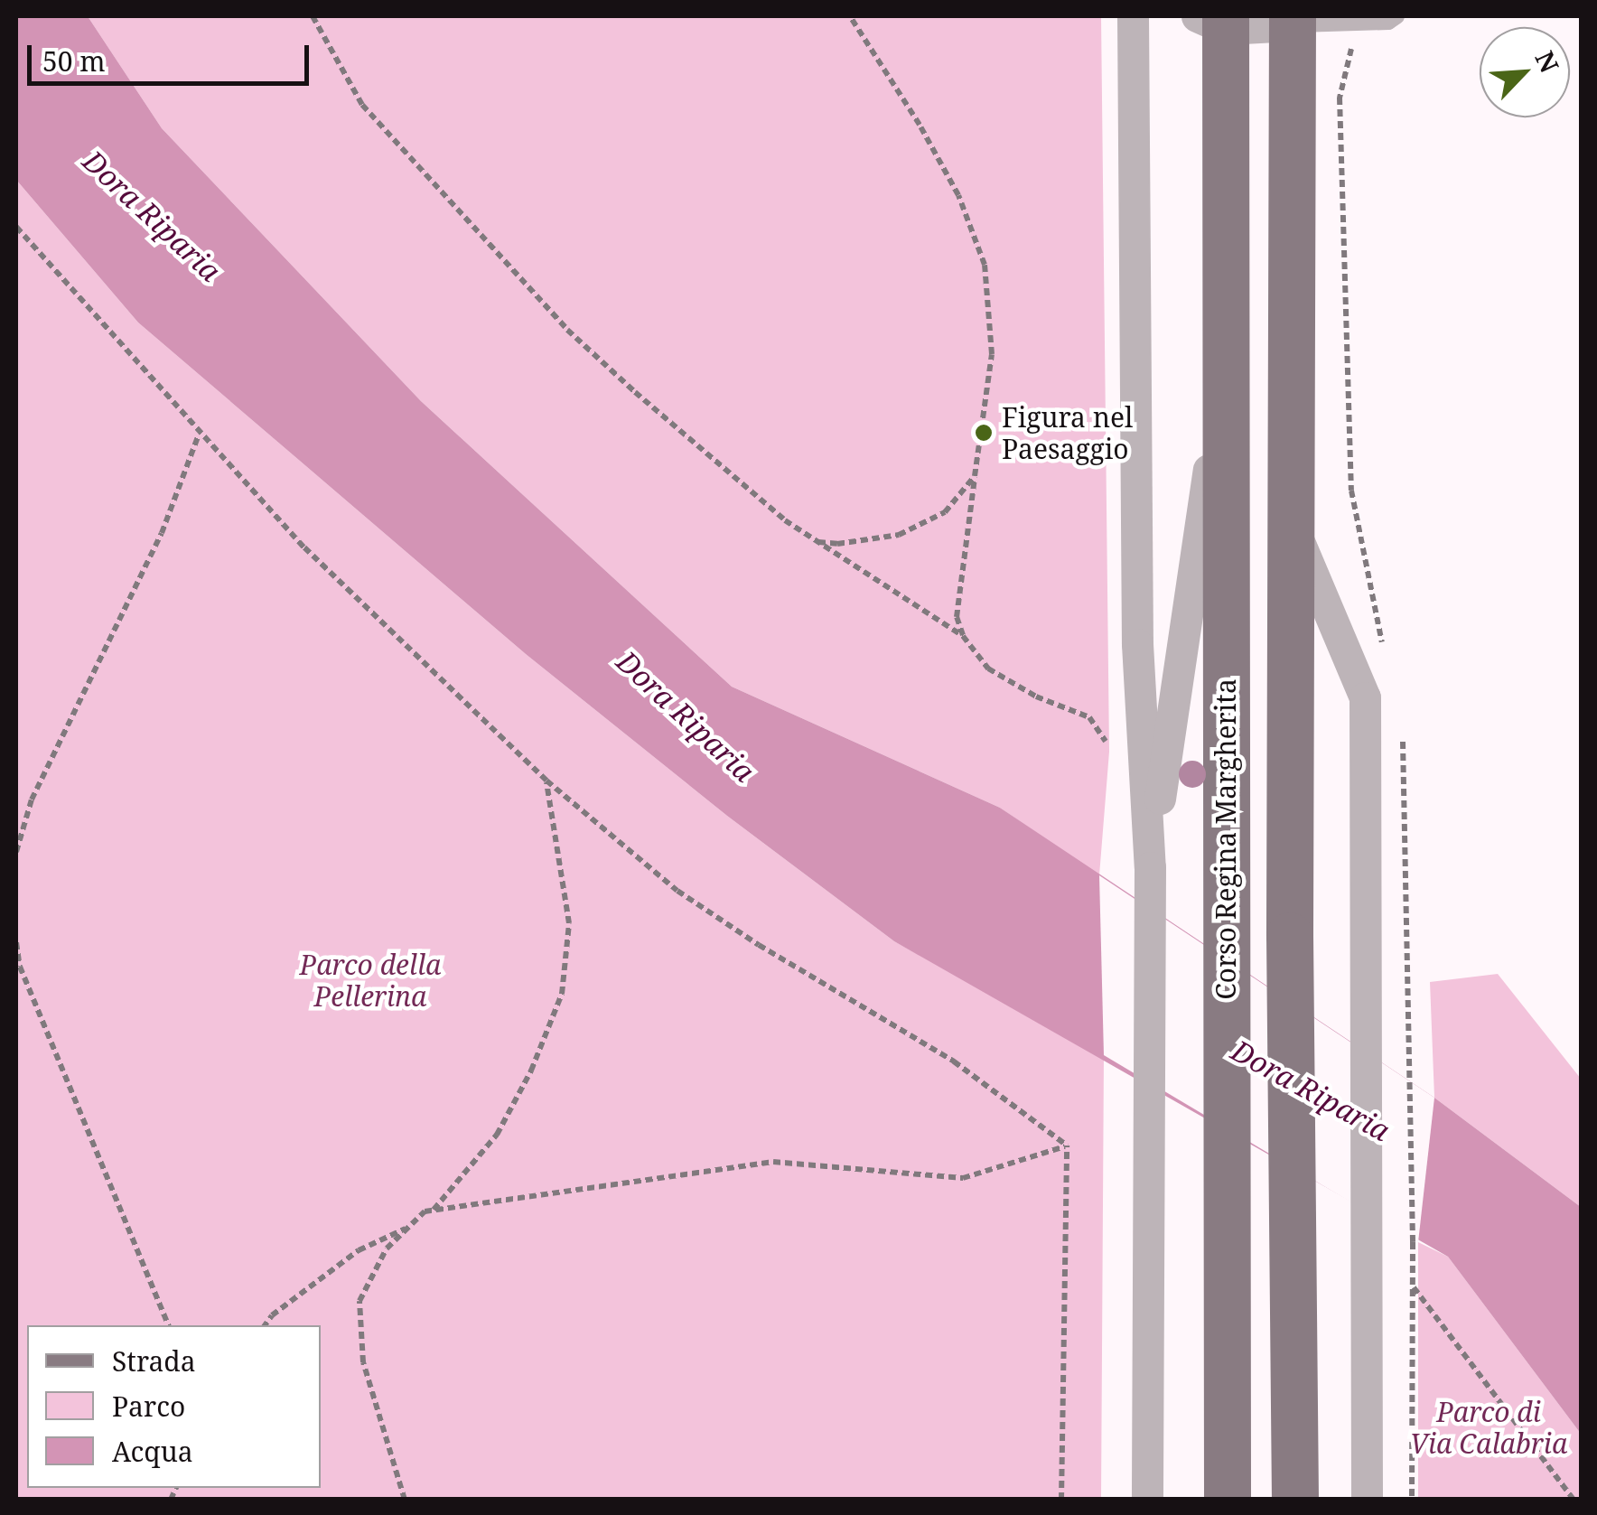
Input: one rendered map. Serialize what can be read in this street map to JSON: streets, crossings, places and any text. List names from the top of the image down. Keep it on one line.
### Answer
{"streets":{"main road":["Corso Regina Margherita"]},"water":["Dora Riparia"],"parks":["Parco della Pellerina","Parco di Via Calabria"],"places":["Figura nel Paesaggio"],"legend":["Strada","Parco","Acqua"],"scale_bar":"50 m","north":"top right"}
